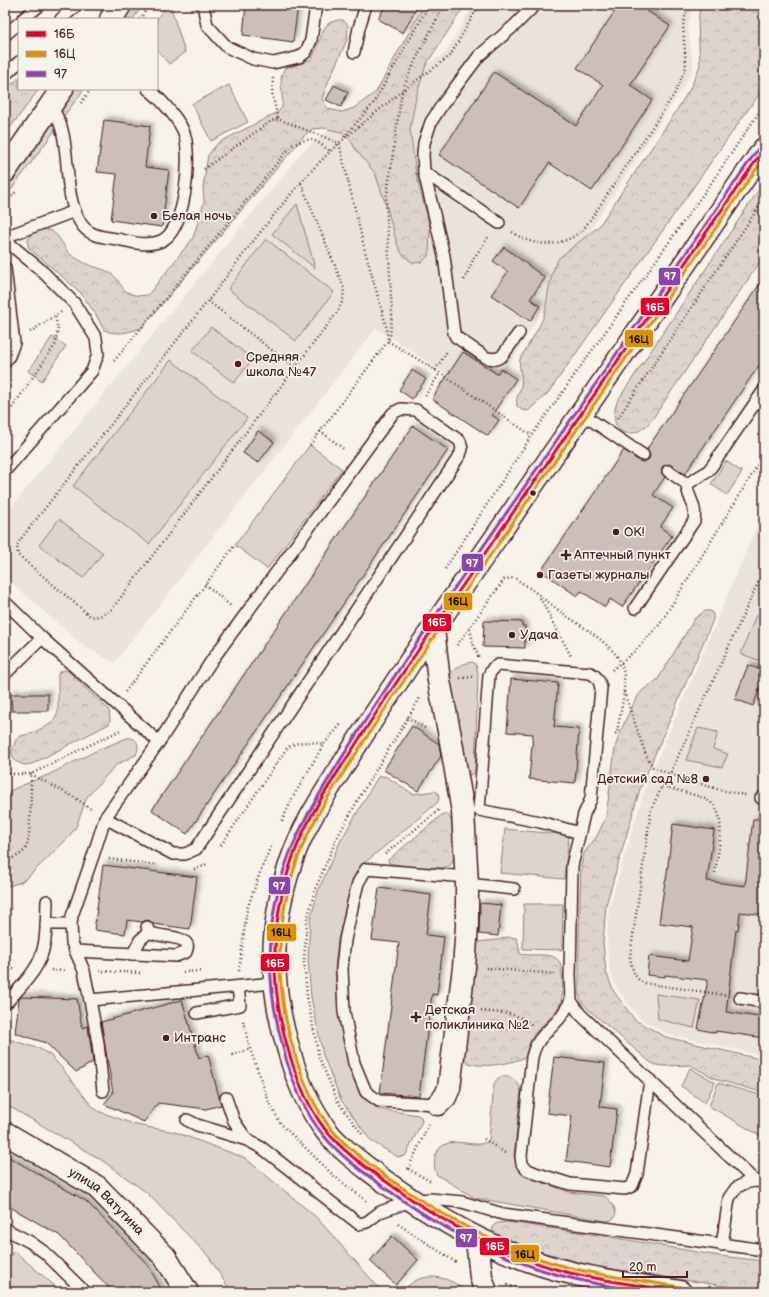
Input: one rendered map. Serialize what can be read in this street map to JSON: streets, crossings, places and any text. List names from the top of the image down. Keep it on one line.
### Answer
{"streets":{"street":["улица Ватутина"]},"places":{"other":["Белая ночь","Средняя школа №47","ОК!","Газеты журналы","Удача","Детский сад №8","Интранс"],"health":["Аптечный пункт","Детская поликлиника №2"]},"lines":["transit line 97","transit line 16Б","transit line 16Ц"],"legend":["16Б","16Ц","97"],"scale_bar":"20 m"}
